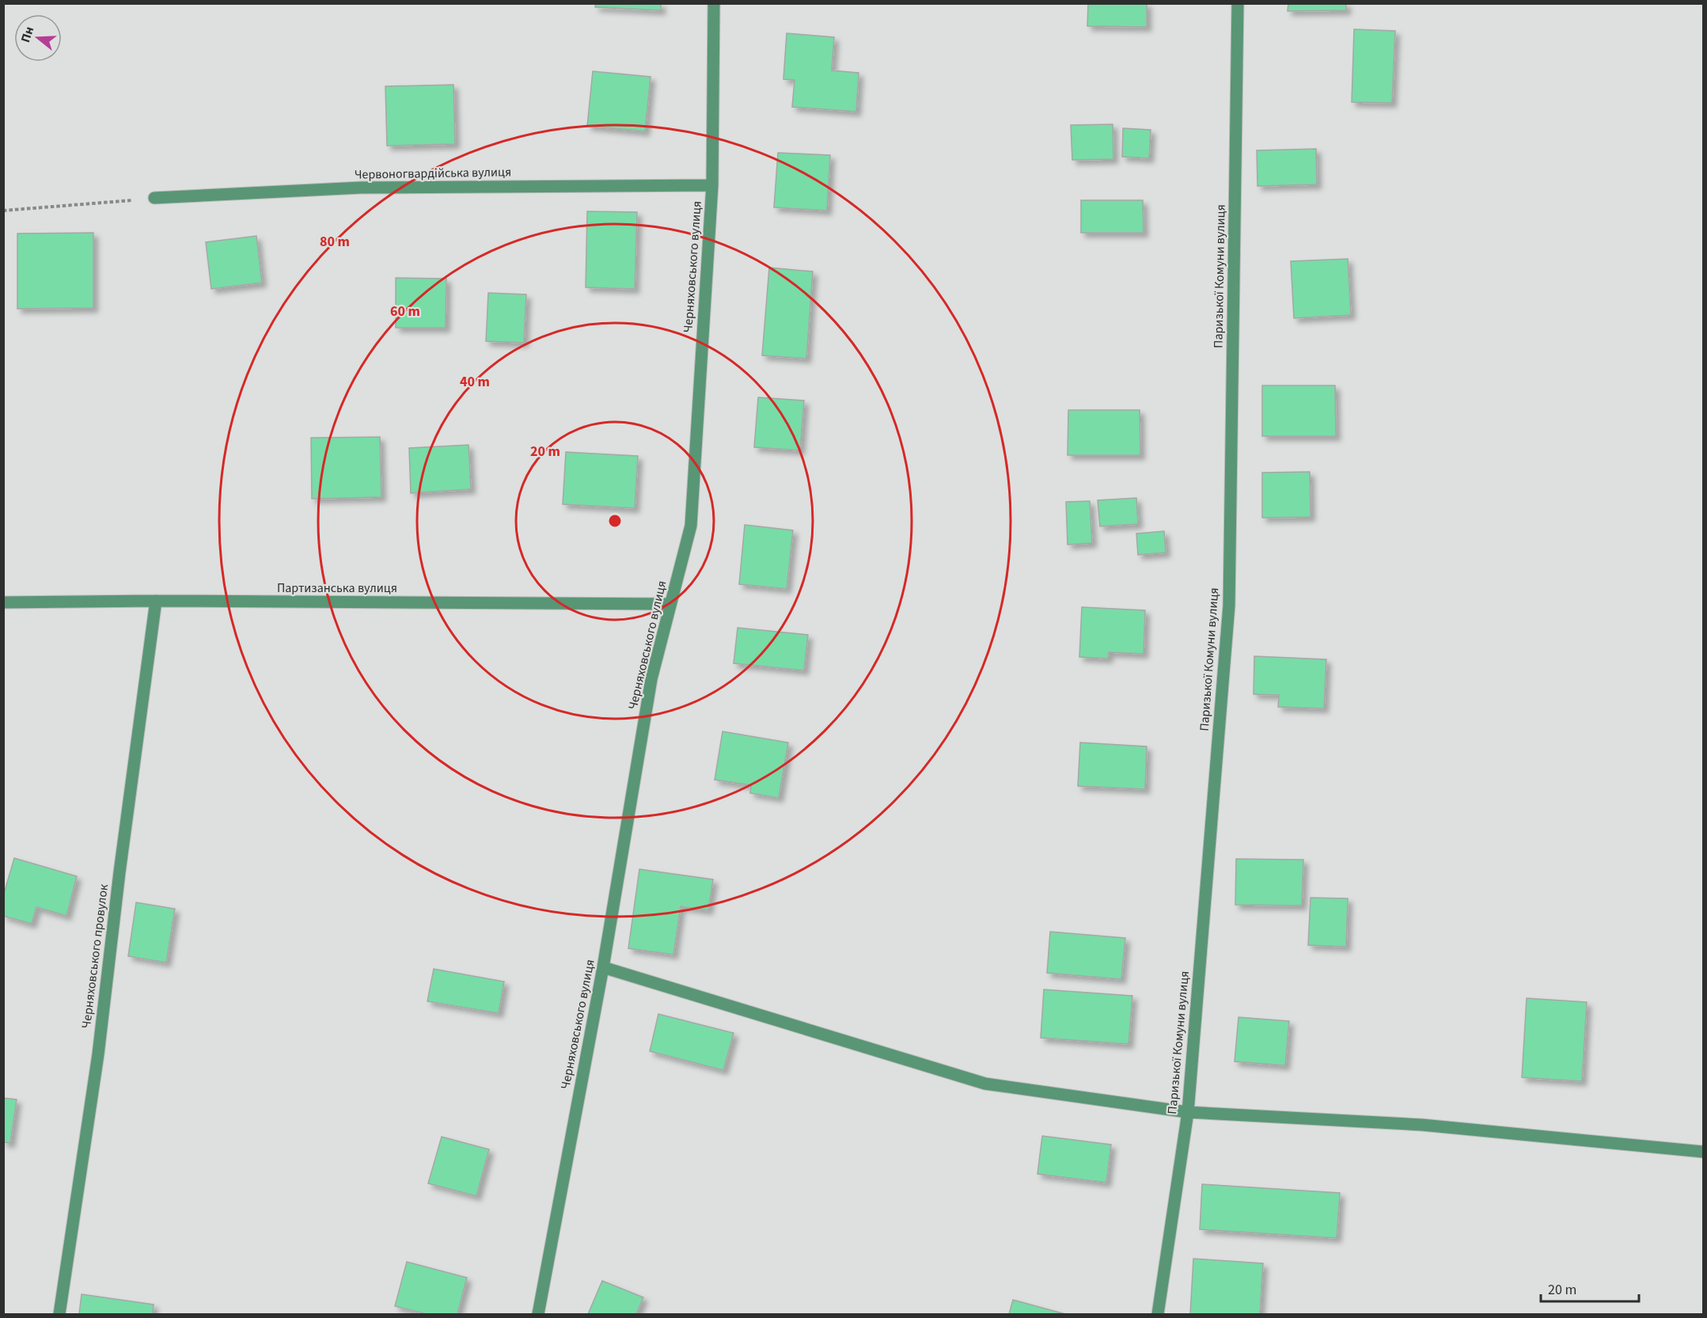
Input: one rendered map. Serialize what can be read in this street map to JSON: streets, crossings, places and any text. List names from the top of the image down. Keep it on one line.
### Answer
{"streets":{"street":["Червоногвардійська вулиця","Черняховського вулиця","Паризької Комуни вулиця","Партизанська вулиця","Черняховського провулок"]},"crossings":[["Червоногвардійська вулиця","Черняховського вулиця"],["Черняховського вулиця","Партизанська вулиця"],["Партизанська вулиця","Черняховського провулок"]],"scale_bar":"20 m","north":"left","rings":["80 m","60 m","40 m","20 m"]}
